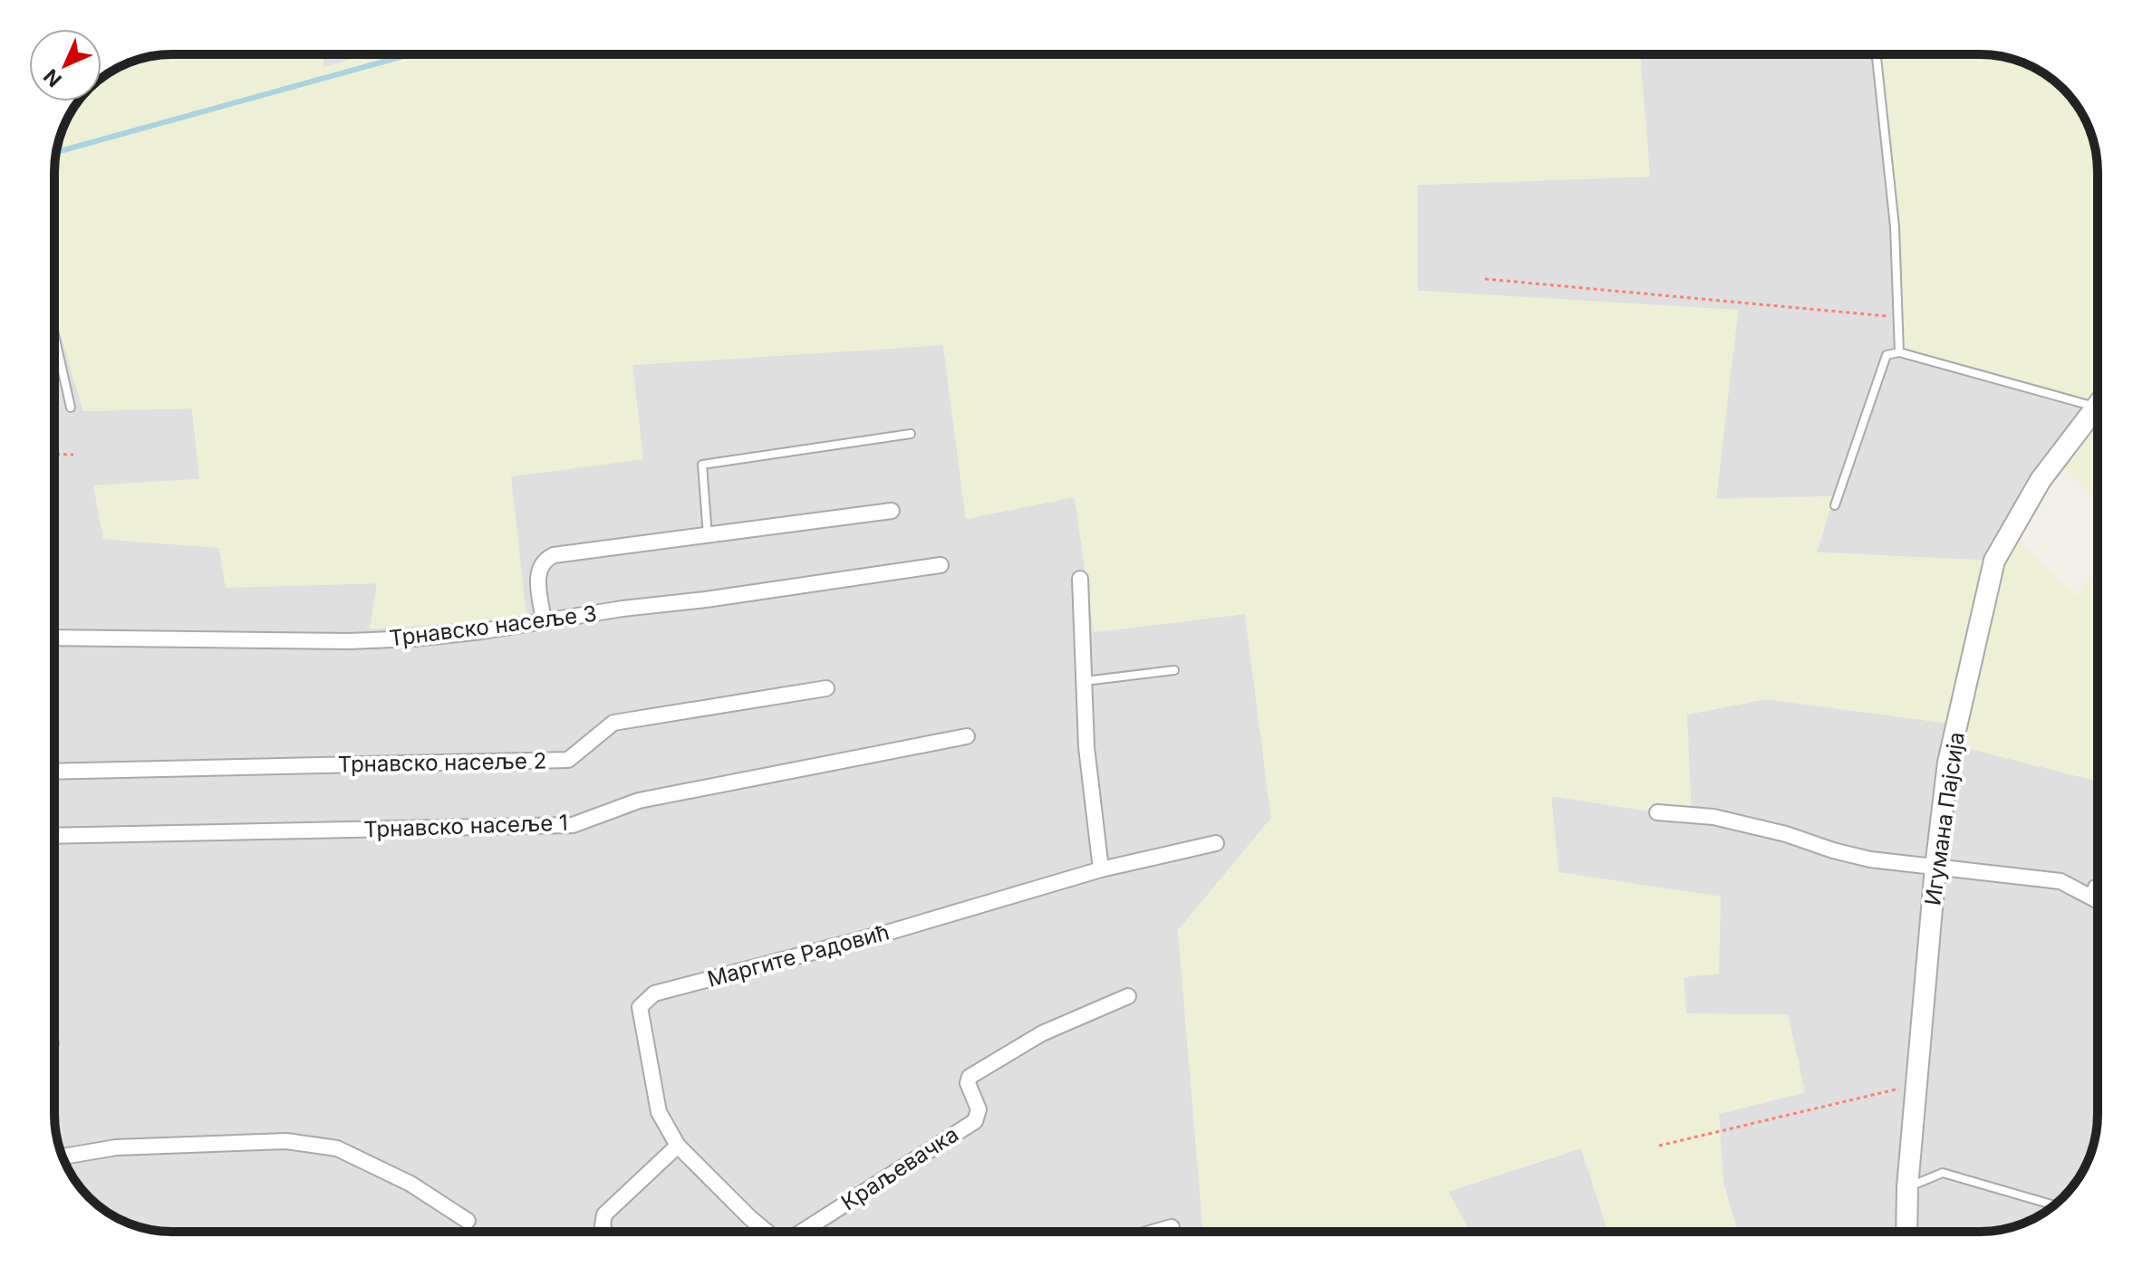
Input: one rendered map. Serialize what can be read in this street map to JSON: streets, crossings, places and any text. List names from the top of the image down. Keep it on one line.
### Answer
{"streets":{"street":["Трнавско насеље 3","Трнавско насеље 2","Игумана Пајсија","Трнавско насеље 1","Маргите Радовић","Краљевачка"]},"north":"bottom left"}
